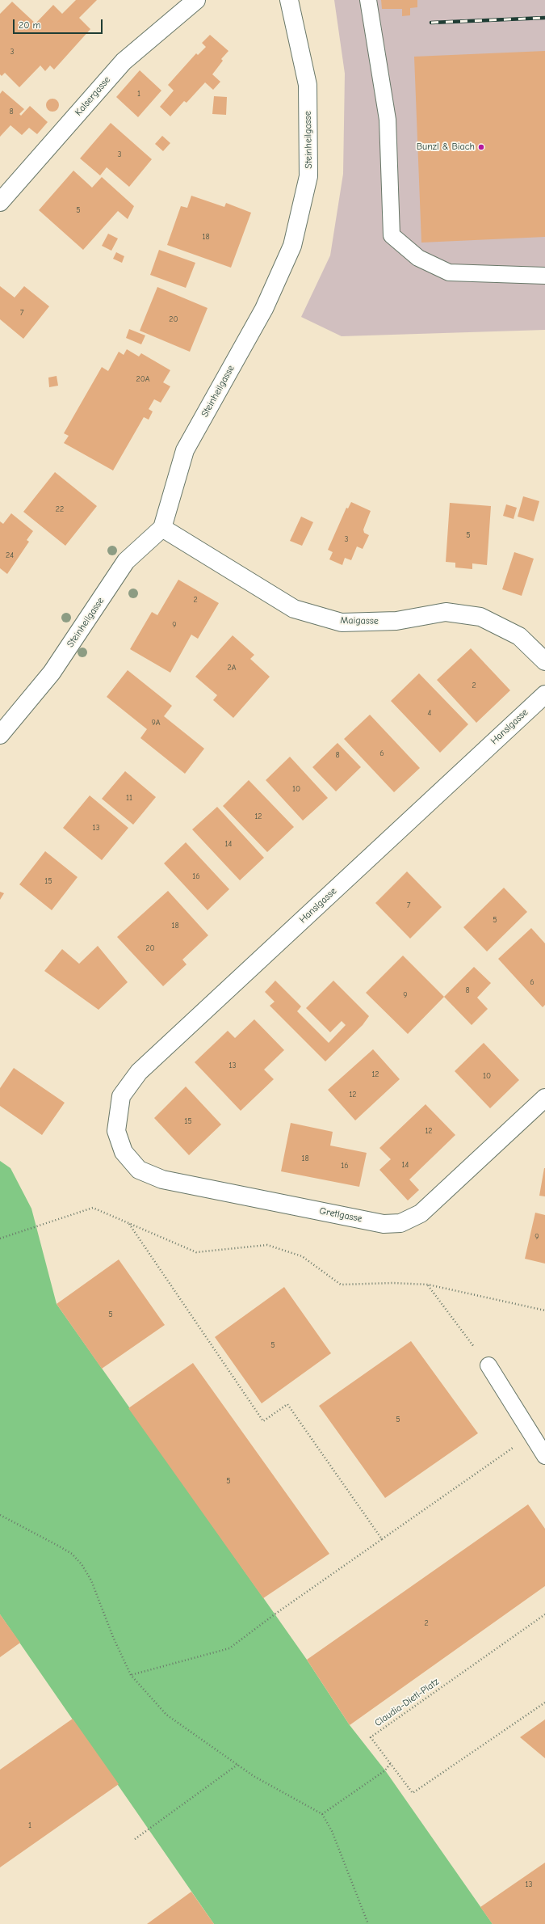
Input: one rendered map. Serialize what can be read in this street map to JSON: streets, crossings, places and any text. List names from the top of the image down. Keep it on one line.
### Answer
{"streets":{"street":["Kalsergasse","Steinheilgasse","Maigasse","Hanslgasse","Gretlgasse"],"path":["Claudia-Dietl-Platz"]},"crossings":[["Steinheilgasse","Maigasse"],["Hanslgasse","Gretlgasse"]],"places":["Bunzl & Biach"],"house_numbers":["3","1","8","3","5","18","7","20","20A","22","5","3","24","2","9","2A","2","4","9A","6","8","10","11","12","13","14","16","15","7","5","18","20","6","8","9","13","12","10","12","15","12","18","14","16","9","5","5","5","5","2","1","13"],"scale_bar":"20 m"}
